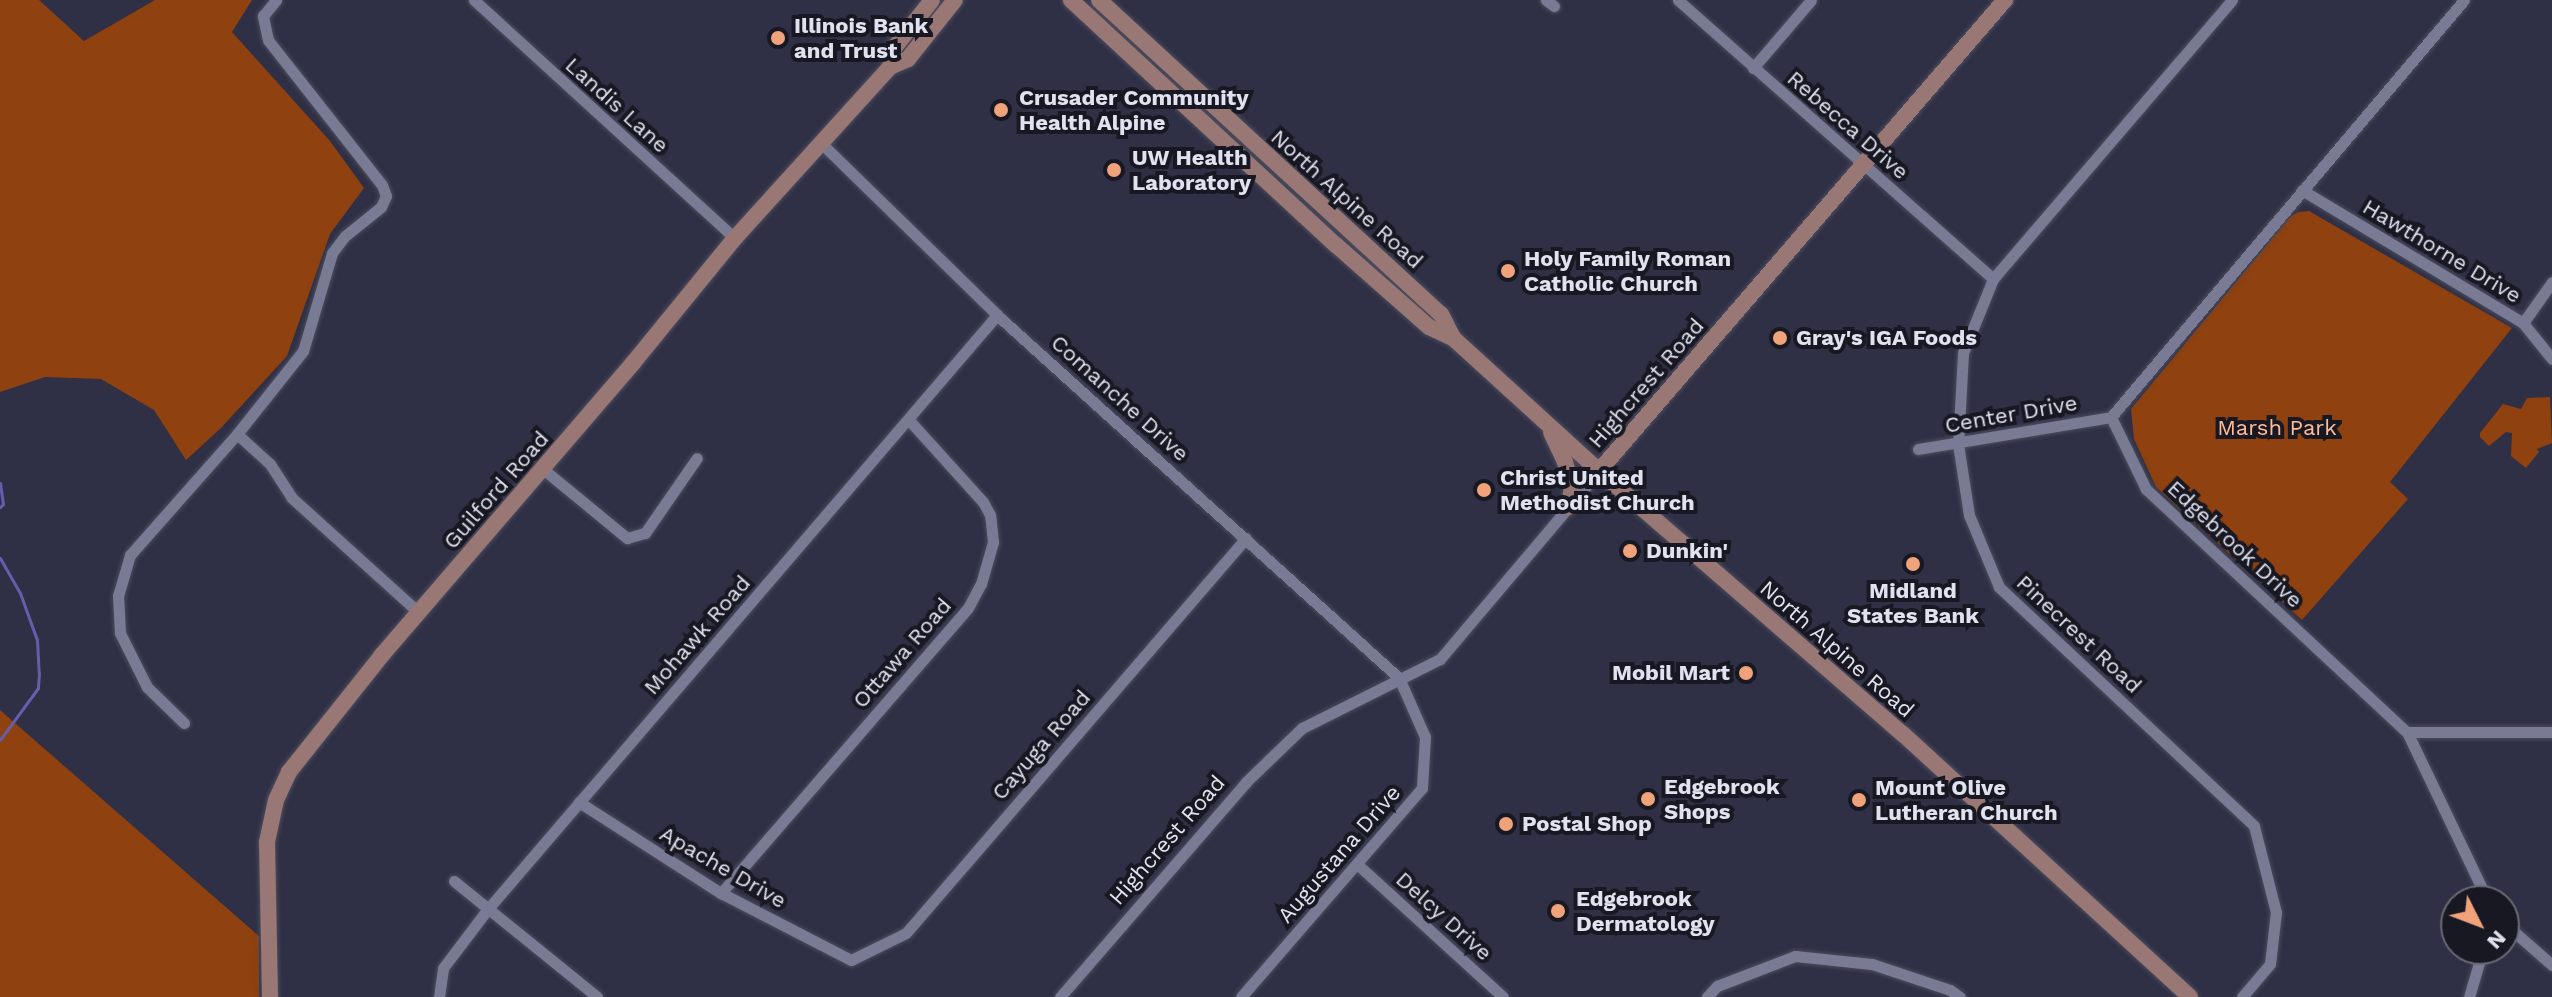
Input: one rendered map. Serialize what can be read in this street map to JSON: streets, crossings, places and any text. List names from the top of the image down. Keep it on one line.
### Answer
{"streets":{"main road":["North Alpine Road","Highcrest Road","Guilford Road"],"street":["Landis Lane","Rebecca Drive","Hawthorne Drive","Comanche Drive","Center Drive","Edgebrook Drive","Pinecrest Road","Mohawk Road","Ottawa Road","Cayuga Road","Augustana Drive","Apache Drive","Delcy Drive"]},"crossings":[["Landis Lane","Guilford Road"],["Rebecca Drive","Highcrest Road"],["Rebecca Drive","Pinecrest Road"],["North Alpine Road","Highcrest Road"],["Highcrest Road","Comanche Drive"],["Highcrest Road","Augustana Drive"],["Comanche Drive","Guilford Road"],["Comanche Drive","Mohawk Road"],["Comanche Drive","Cayuga Road"],["Comanche Drive","Augustana Drive"],["Center Drive","Edgebrook Drive"],["Center Drive","Pinecrest Road"],["Mohawk Road","Ottawa Road"],["Mohawk Road","Apache Drive"],["Ottawa Road","Apache Drive"],["Cayuga Road","Apache Drive"],["Augustana Drive","Delcy Drive"]],"parks":["Marsh Park"],"places":["Illinois Bank and Trust","Crusader Community Health Alpine","UW Health Laboratory","Holy Family Roman Catholic Church","Gray's IGA Foods","Christ United Methodist Church","Dunkin'","Midland States Bank","Mobil Mart","Edgebrook Shops","Mount Olive Lutheran Church","Postal Shop","Edgebrook Dermatology"],"north":"bottom right"}
